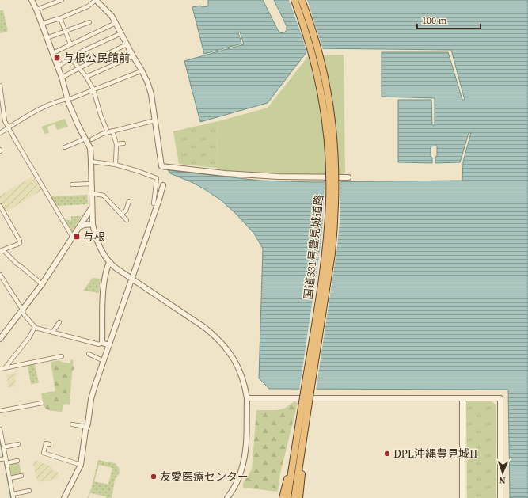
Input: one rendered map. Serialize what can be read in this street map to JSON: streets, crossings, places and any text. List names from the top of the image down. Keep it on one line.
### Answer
{"streets":{"highway":["国道331号豊見城道路"]},"places":{"transit":["与根公民館前","与根"],"other":["DPL沖縄豊見城II","友愛医療センター"]},"scale_bar":"100 m","north":"bottom"}
